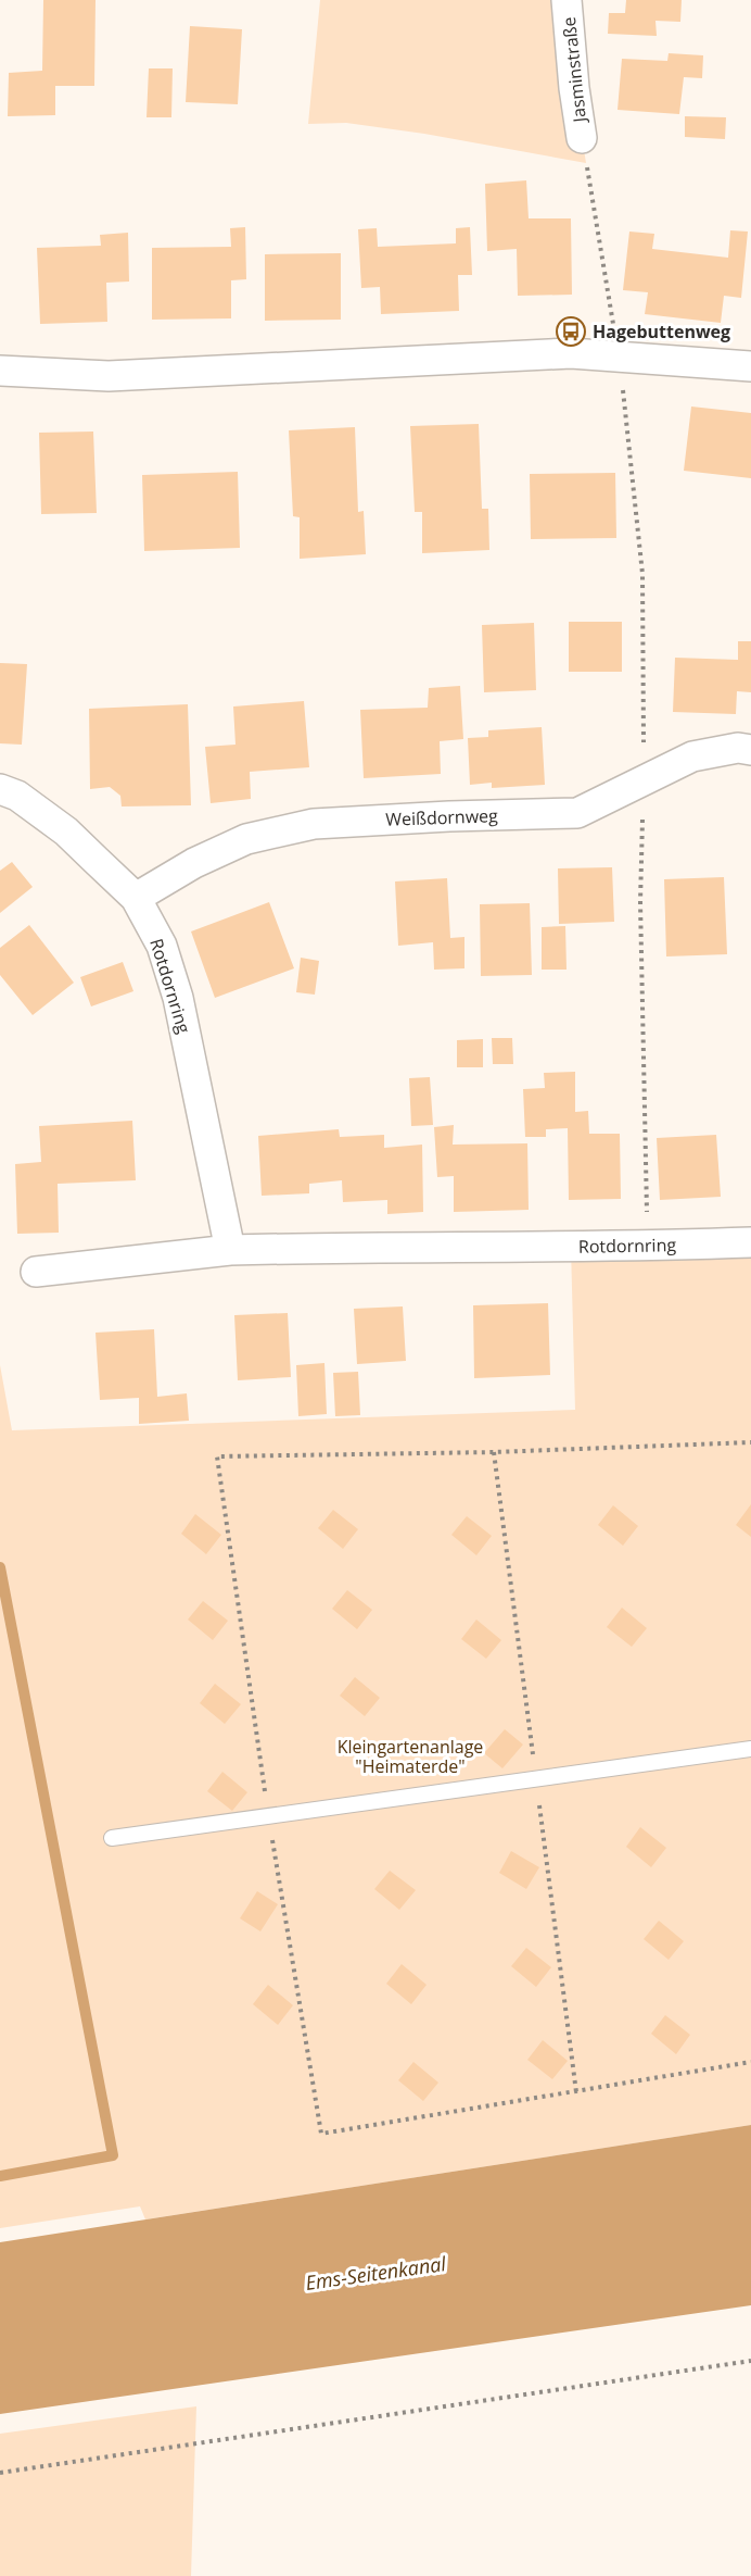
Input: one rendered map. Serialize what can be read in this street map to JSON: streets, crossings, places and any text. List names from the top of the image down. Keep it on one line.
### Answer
{"streets":{"street":["Jasminstraße","Weißdornweg","Rotdornring"]},"crossings":[["Weißdornweg","Rotdornring"]],"water":["Ems-Seitenkanal"],"parks":["Kleingartenanlage \"Heimaterde\""],"places":{"bus stop":["Hagebuttenweg"]}}
